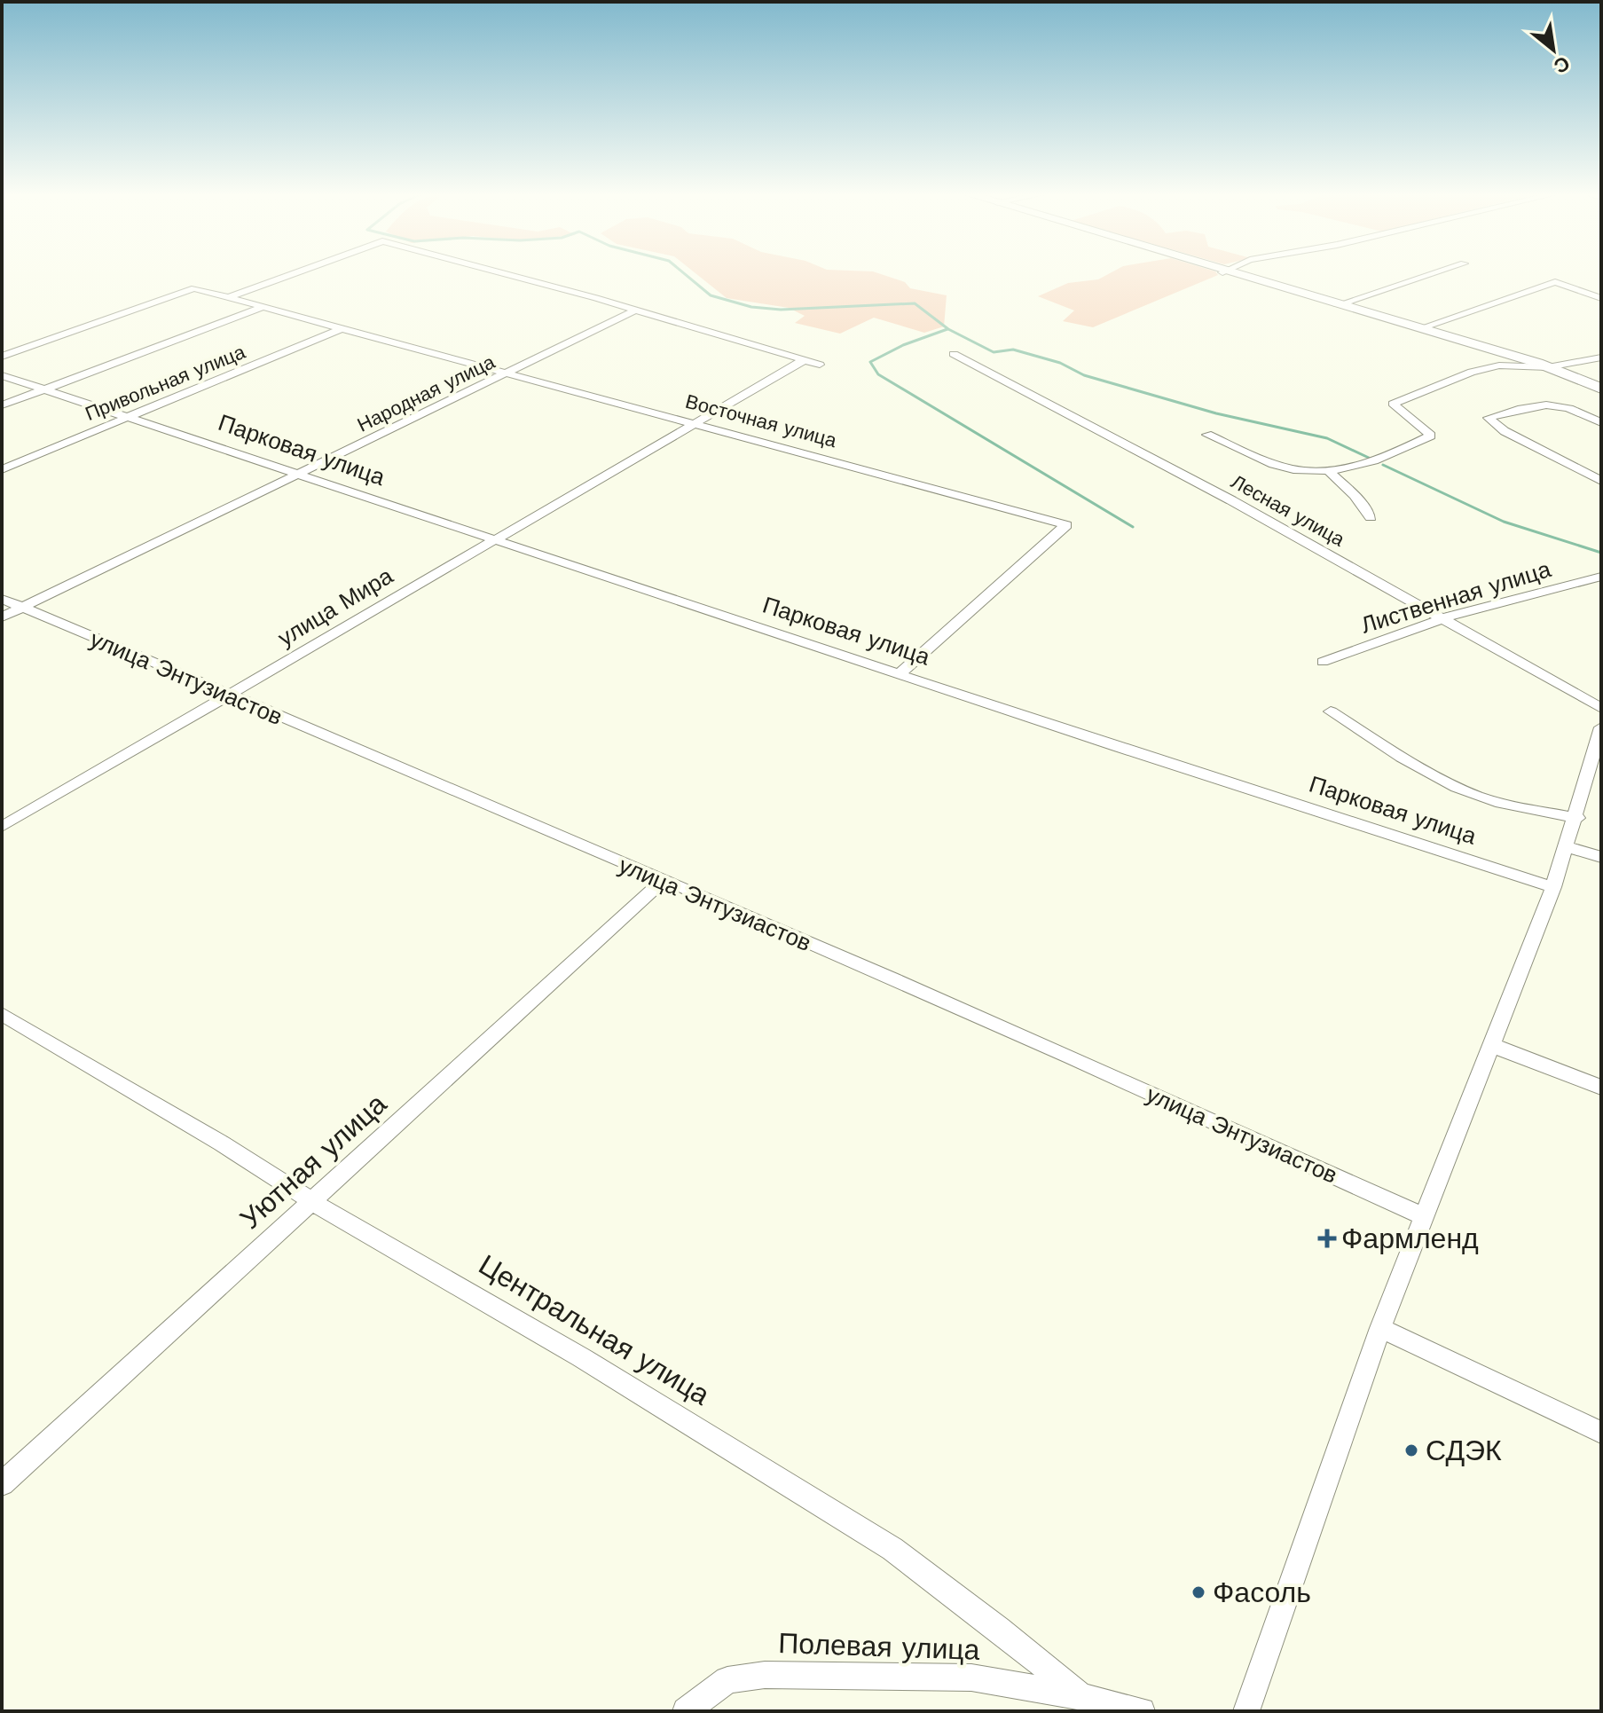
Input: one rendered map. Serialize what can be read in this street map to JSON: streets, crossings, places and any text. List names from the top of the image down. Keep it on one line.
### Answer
{"streets":{"street":["Привольная улица","Народная улица","Восточная улица","Парковая улица","Лесная улица","Лиственная улица","улица Мира","улица Энтузиастов","Уютная улица","Центральная улица","Полевая улица"]},"crossings":[["Привольная улица","Восточная улица"],["Привольная улица","Парковая улица"],["Народная улица","Восточная улица"],["Народная улица","Парковая улица"],["Народная улица","улица Энтузиастов"],["Восточная улица","Парковая улица"],["Восточная улица","улица Мира"],["Парковая улица","улица Мира"],["Лесная улица","Лиственная улица"],["улица Мира","улица Энтузиастов"],["улица Энтузиастов","Уютная улица"],["Уютная улица","Центральная улица"],["Центральная улица","Полевая улица"]],"places":{"health":["Фармленд"],"other":["СДЭК","Фасоль"]},"north":"bottom right"}
